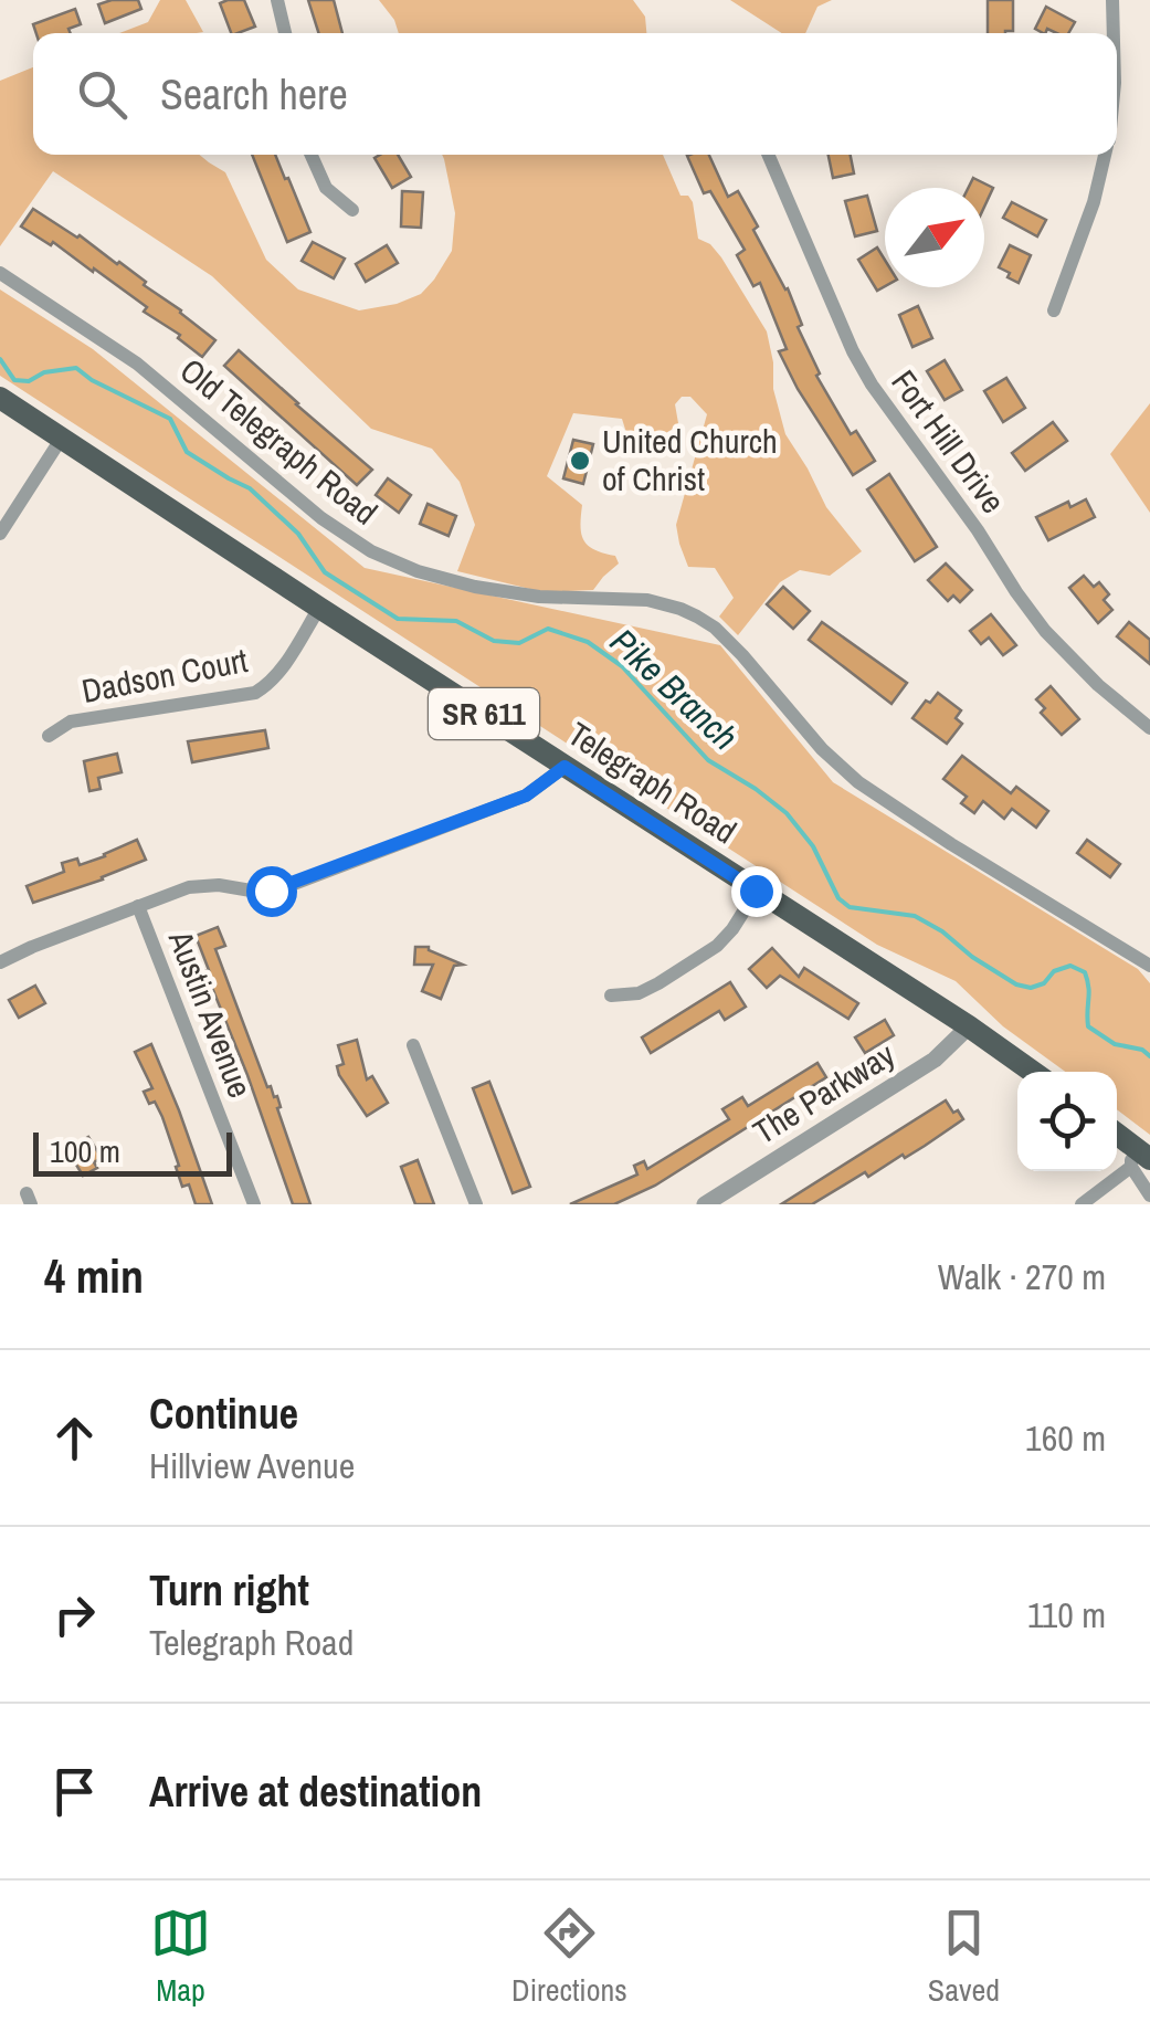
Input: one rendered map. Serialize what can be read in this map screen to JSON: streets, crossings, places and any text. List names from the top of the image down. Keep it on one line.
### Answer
{"streets":{"main road":["SR 611","Telegraph Road"],"street":["Old Telegraph Road","Fort Hill Drive","Dadson Court","Austin Avenue","The Parkway"]},"crossings":[["Dadson Court","Telegraph Road"],["Telegraph Road","The Parkway"]],"water":["Pike Branch"],"places":["United Church of Christ"],"scale_bar":"100 m","north":"top right","page":{"search":"Search here","scale":"100 m","heading":["4 min","Walk · 270 m"],"list":[["Continue","Hillview Avenue","160 m"],["Turn right","Telegraph Road","110 m"],"Arrive at destination"],"nav":["Map","Directions","Saved"]}}
